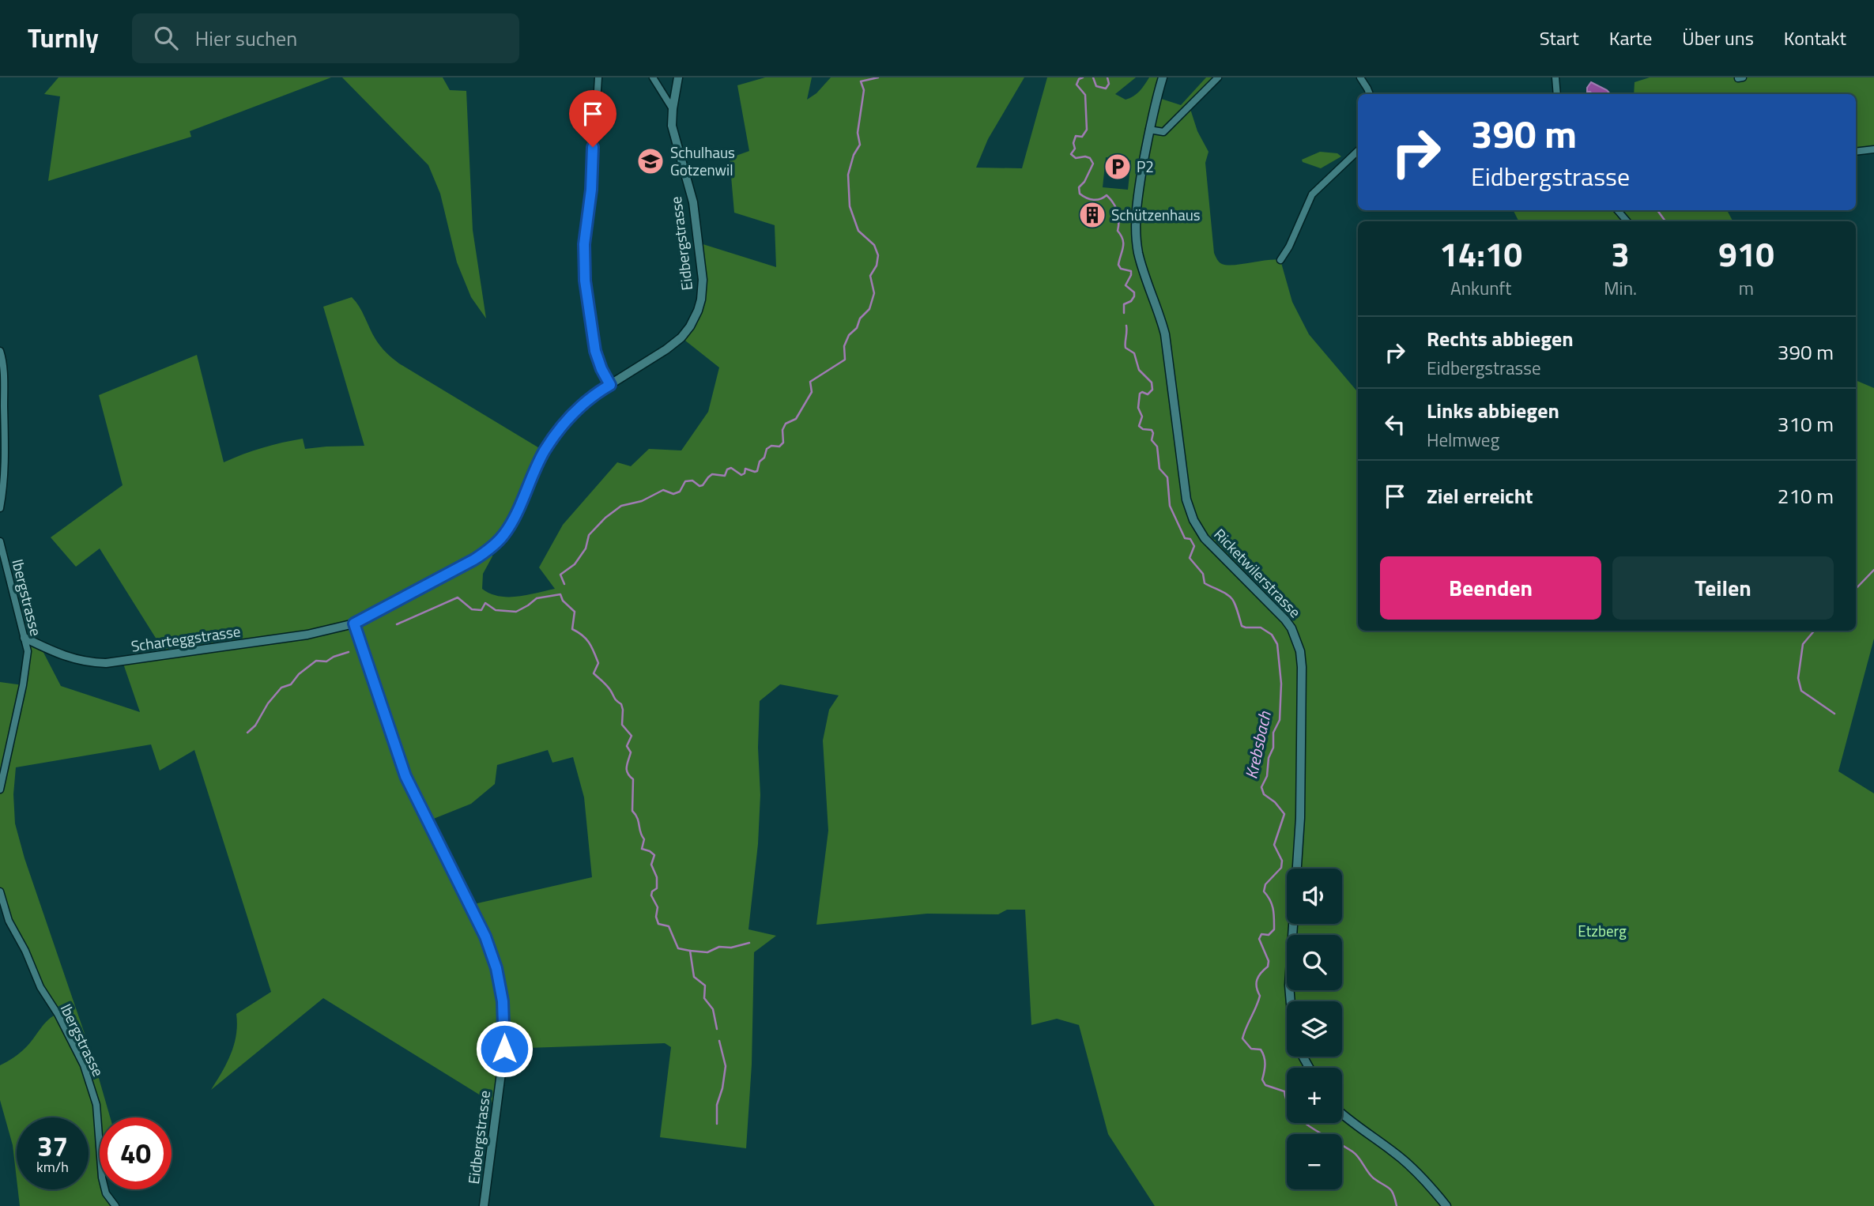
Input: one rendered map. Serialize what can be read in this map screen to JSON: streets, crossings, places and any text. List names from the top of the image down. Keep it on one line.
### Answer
{"streets":{"street":["Eidbergstrasse","Ricketwilerstrasse","Ibergstrasse","Scharteggstrasse"]},"crossings":[["Eidbergstrasse","Scharteggstrasse"],["Ibergstrasse","Scharteggstrasse"]],"water":["Krebsbach"],"parks":["Etzberg"],"places":{"school or university":["Schulhaus Gotzenwil"],"parking":["P2"],"building":["Schützenhaus"]},"page":{"header":"Turnly","search":"Hier suchen","nav":["Start","Karte","Über uns","Kontakt"],"turn":["390 m","Eidbergstrasse"],"eta":["14:10","Ankunft","3","Min.","910","m"],"list":[{"name":"Rechts abbiegen","note":"Eidbergstrasse","value":"390 m"},{"name":"Links abbiegen","note":"Helmweg","value":"310 m"},{"name":"Ziel erreicht","value":"210 m"}],"buttons":["Beenden","Teilen"],"map_buttons":["+","−"],"speed":"37 km/h","limit":"40"}}
